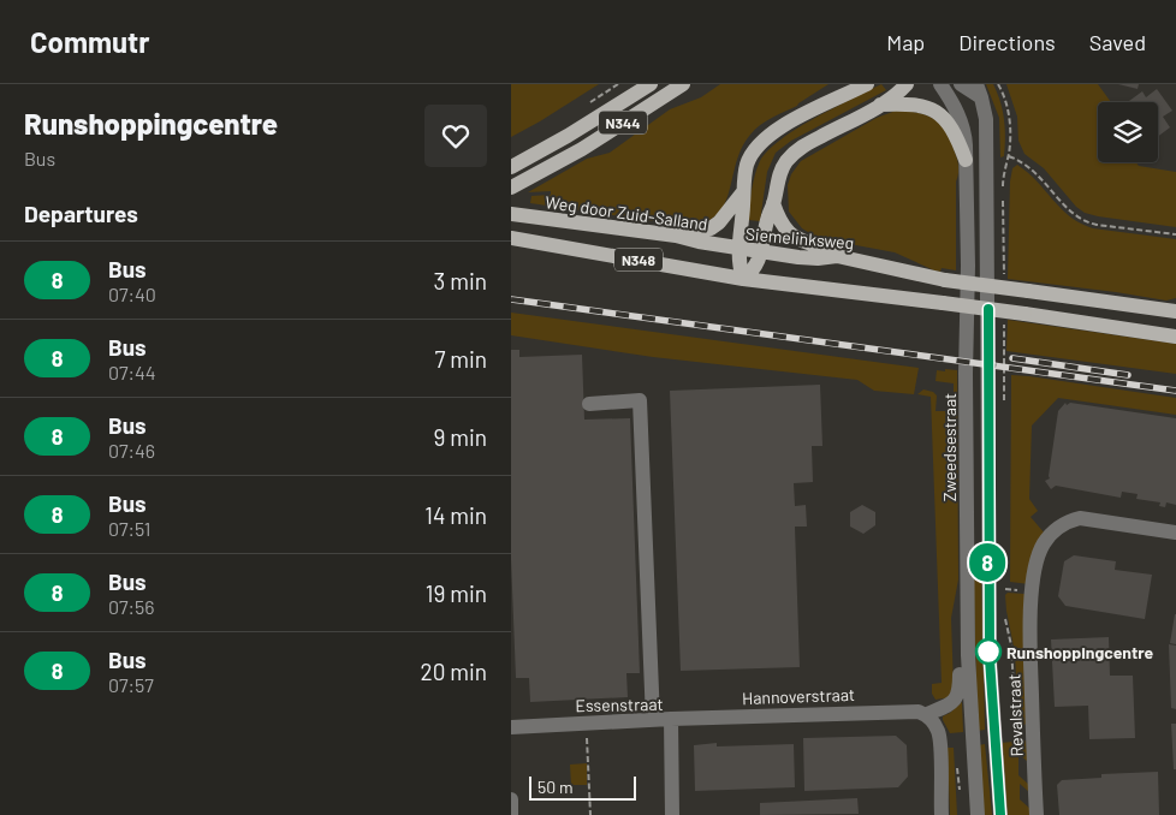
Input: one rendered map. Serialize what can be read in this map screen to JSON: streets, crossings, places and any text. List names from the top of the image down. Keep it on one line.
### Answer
{"streets":{"main road":["N344","Weg door Zuid-Salland","Siemelinksweg","N348"],"street":["Zweedsestraat","Hannoverstraat","Essenstraat","Revalstraat"]},"crossings":[["Weg door Zuid-Salland","Siemelinksweg"],["Siemelinksweg","N348"],["Hannoverstraat","Essenstraat"]],"places":["Runshoppingcentre"],"lines":["bus line 8"],"scale_bar":"50 m","page":{"header":"Commutr","nav":["Map","Directions","Saved"],"heading":[["Runshoppingcentre","Bus"],"Departures"],"on_map":"8","list":[{"mark":"8","name":"Bus","note":"07:40","value":"3 min"},{"mark":"8","name":"Bus","note":"07:44","value":"7 min"},{"mark":"8","name":"Bus","note":"07:46","value":"9 min"},{"mark":"8","name":"Bus","note":"07:51","value":"14 min"},{"mark":"8","name":"Bus","note":"07:56","value":"19 min"},{"mark":"8","name":"Bus","note":"07:57","value":"20 min"}],"scale":"50 m"}}
